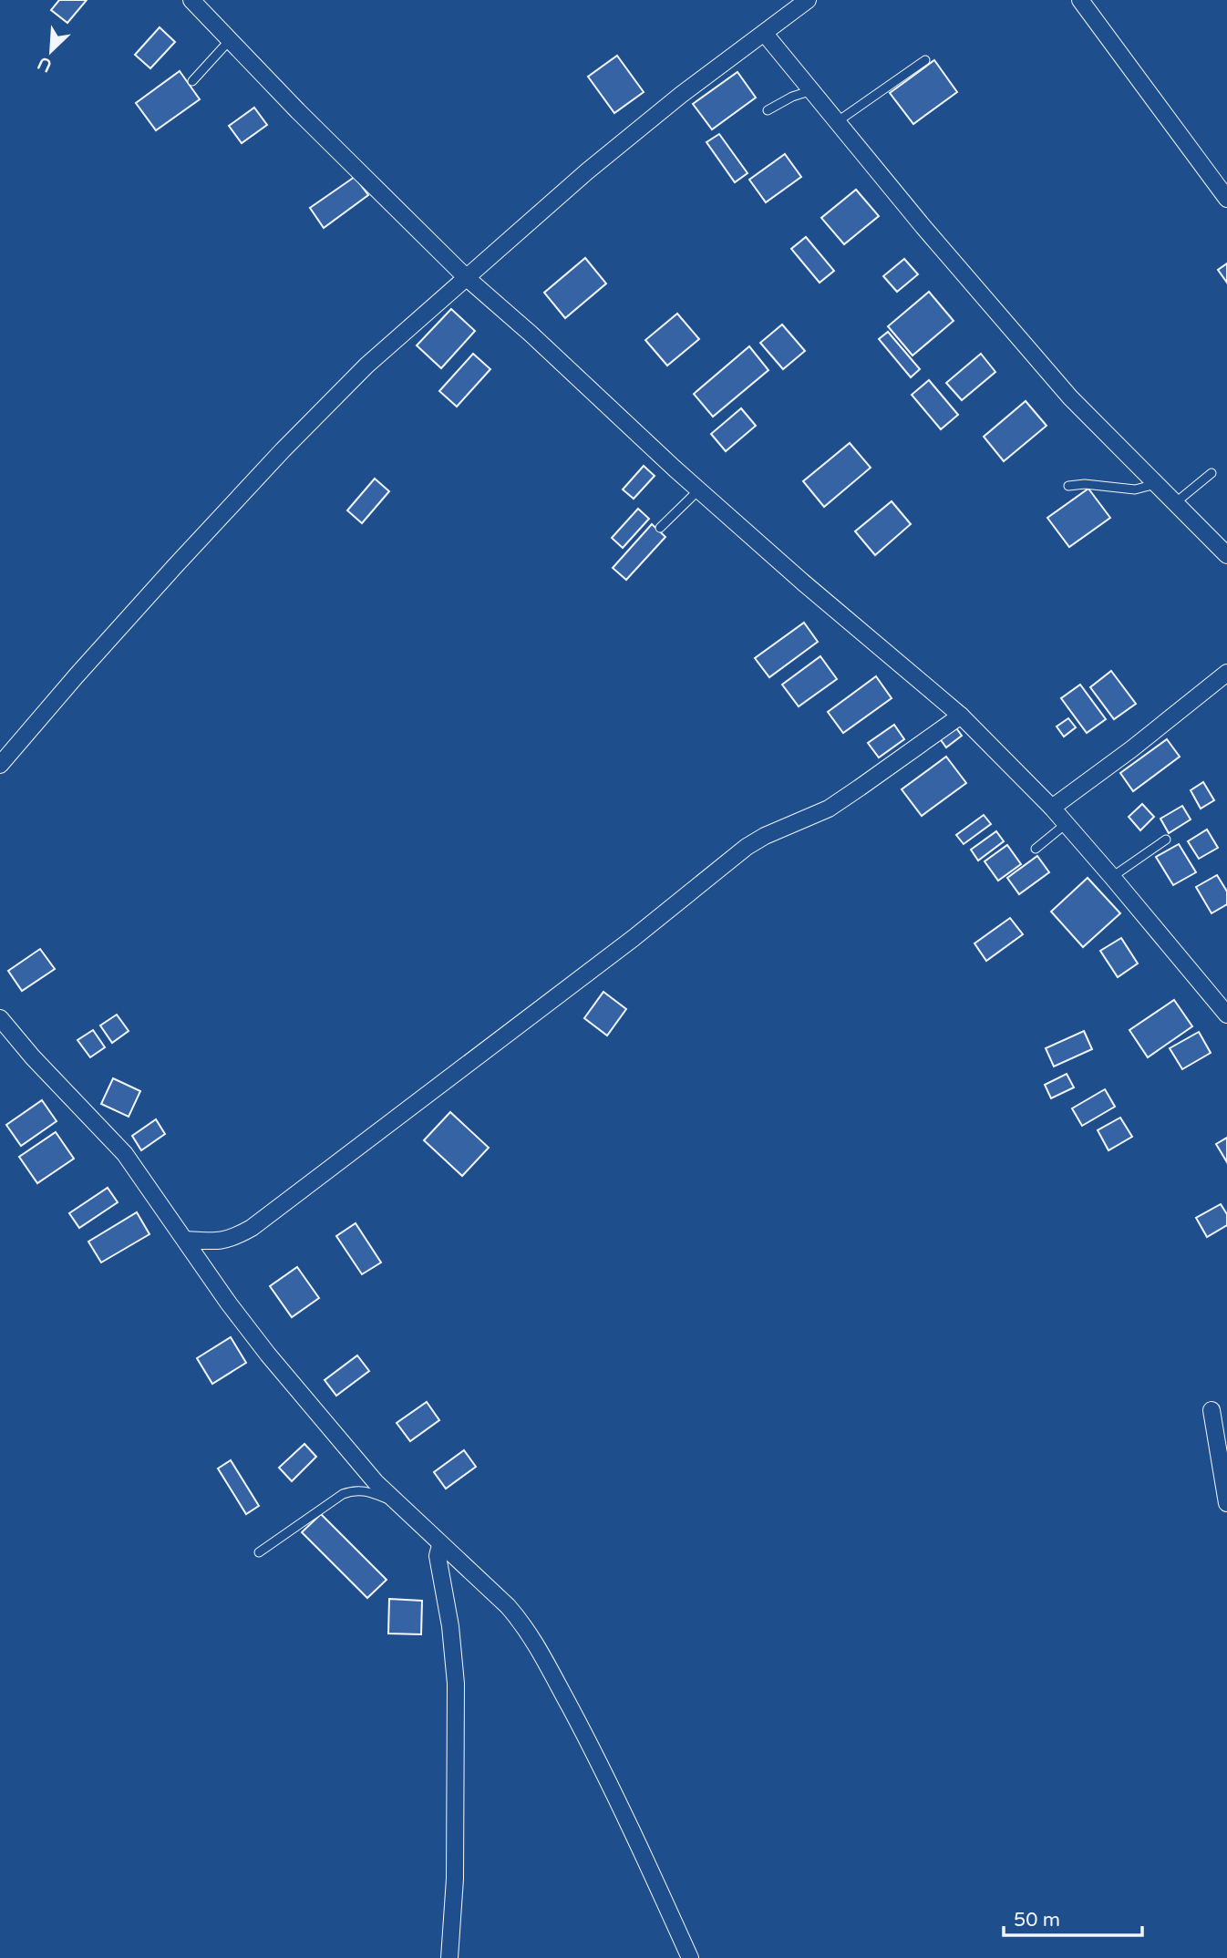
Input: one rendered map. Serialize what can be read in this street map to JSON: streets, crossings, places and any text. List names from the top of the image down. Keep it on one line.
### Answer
{"scale_bar":"50 m","north":"bottom left"}
